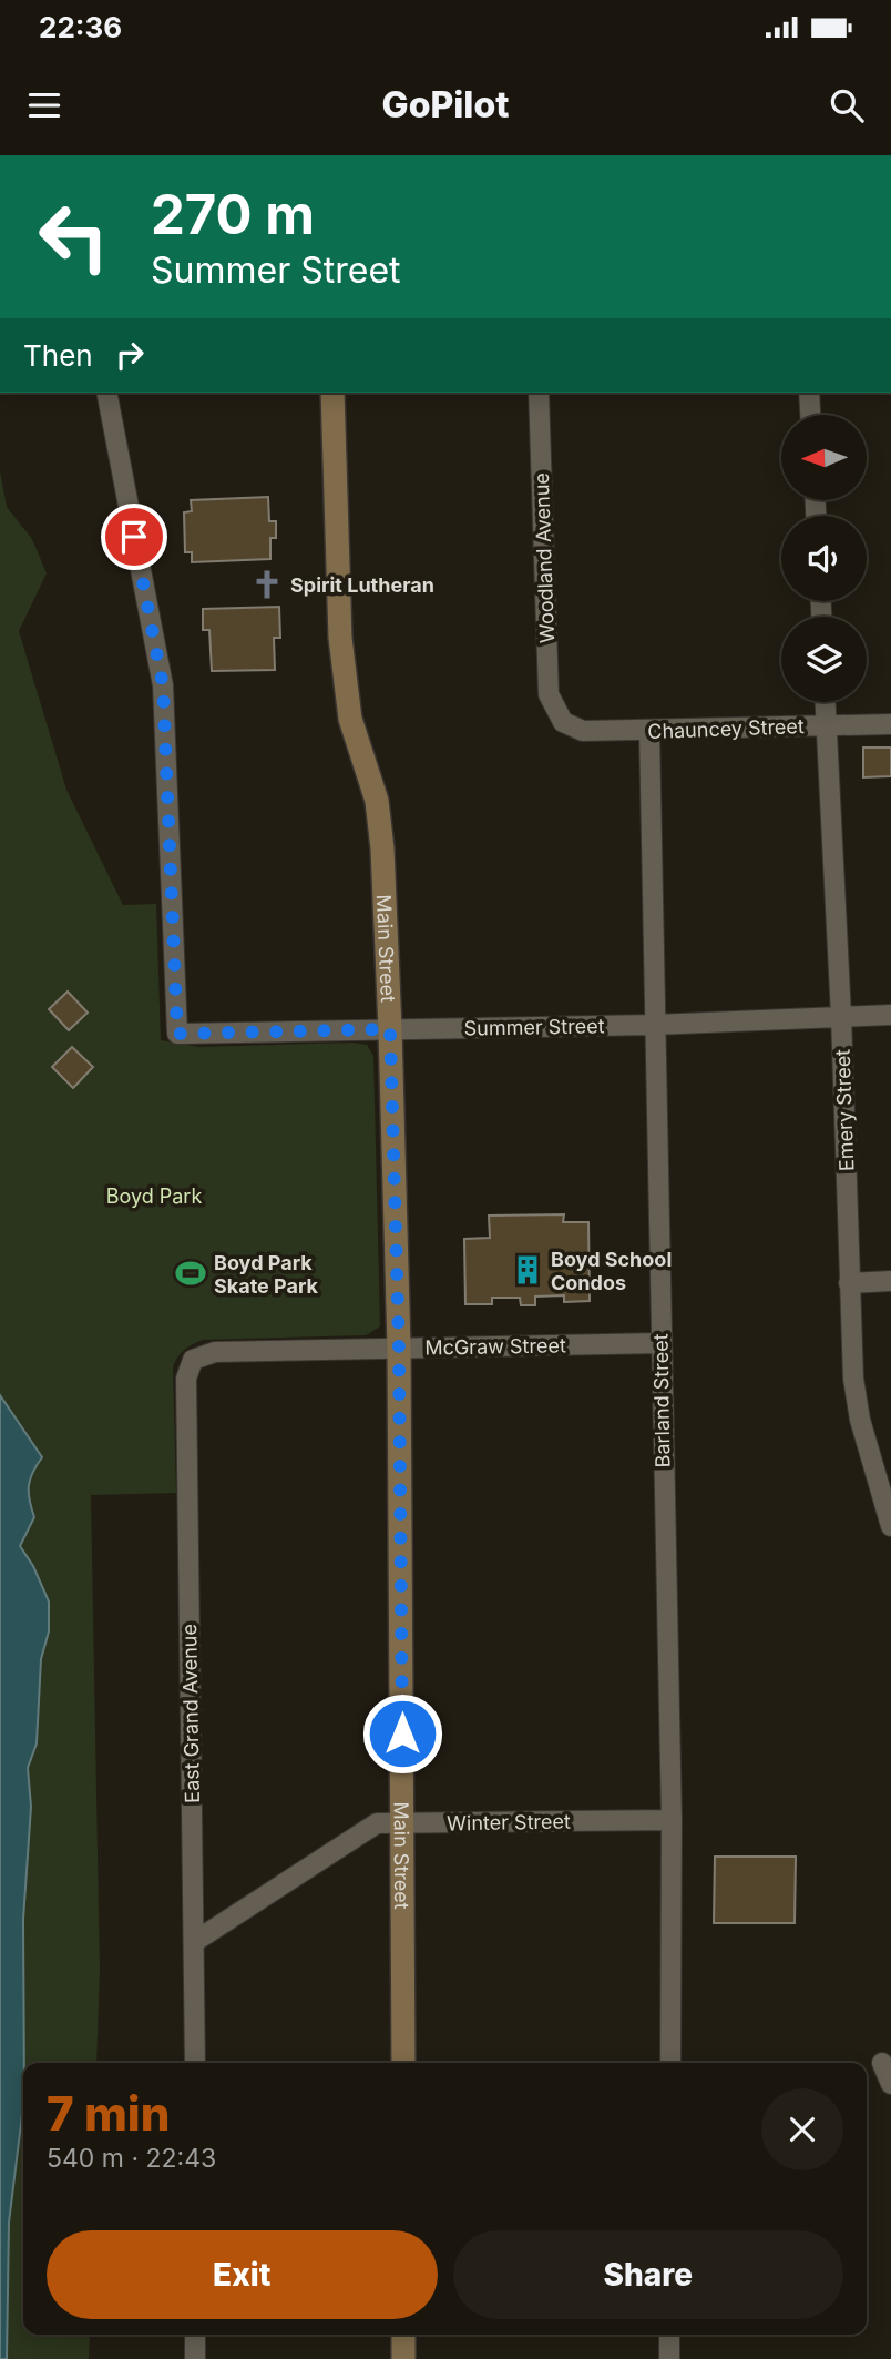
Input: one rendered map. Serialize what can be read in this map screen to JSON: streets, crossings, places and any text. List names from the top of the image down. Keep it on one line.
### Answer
{"streets":{"street":["Woodland Avenue","Chauncey Street","Main Street","Summer Street","Emery Street","McGraw Street","Barland Street","East Grand Avenue","Winter Street"]},"crossings":[["Woodland Avenue","Chauncey Street"],["Chauncey Street","Emery Street"],["Chauncey Street","Barland Street"],["Main Street","Summer Street"],["Main Street","McGraw Street"],["Main Street","Winter Street"],["Summer Street","Emery Street"],["Summer Street","Barland Street"],["McGraw Street","Barland Street"],["McGraw Street","East Grand Avenue"],["Barland Street","Winter Street"],["East Grand Avenue","Winter Street"]],"parks":["Boyd Park"],"places":{"church":["Spirit Lutheran"],"building":["Boyd School Condos"],"sports":["Boyd Park Skate Park"]},"north":"left","page":{"status":"22:36","header":"GoPilot","turn":["270 m","Summer Street"],"then":"Then","heading":["7 min","540 m · 22:43"],"buttons":["Exit","Share"]}}
